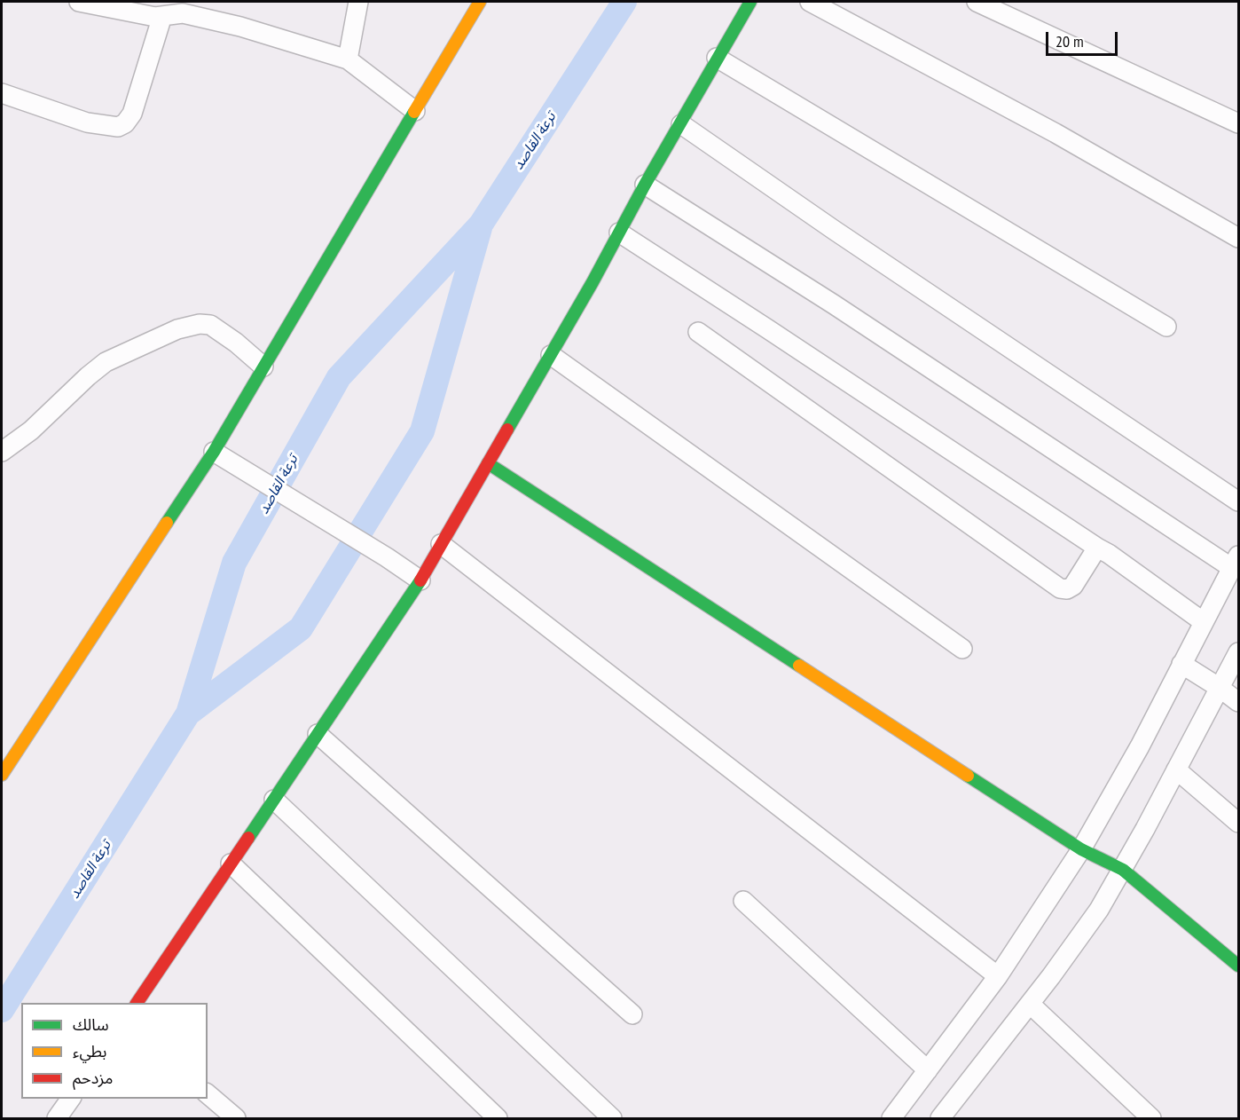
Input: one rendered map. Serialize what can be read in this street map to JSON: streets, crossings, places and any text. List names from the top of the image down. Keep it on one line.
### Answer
{"water":["ترعة القاصد"],"legend":["سالك","بطيء","مزدحم"],"scale_bar":"20 m"}
